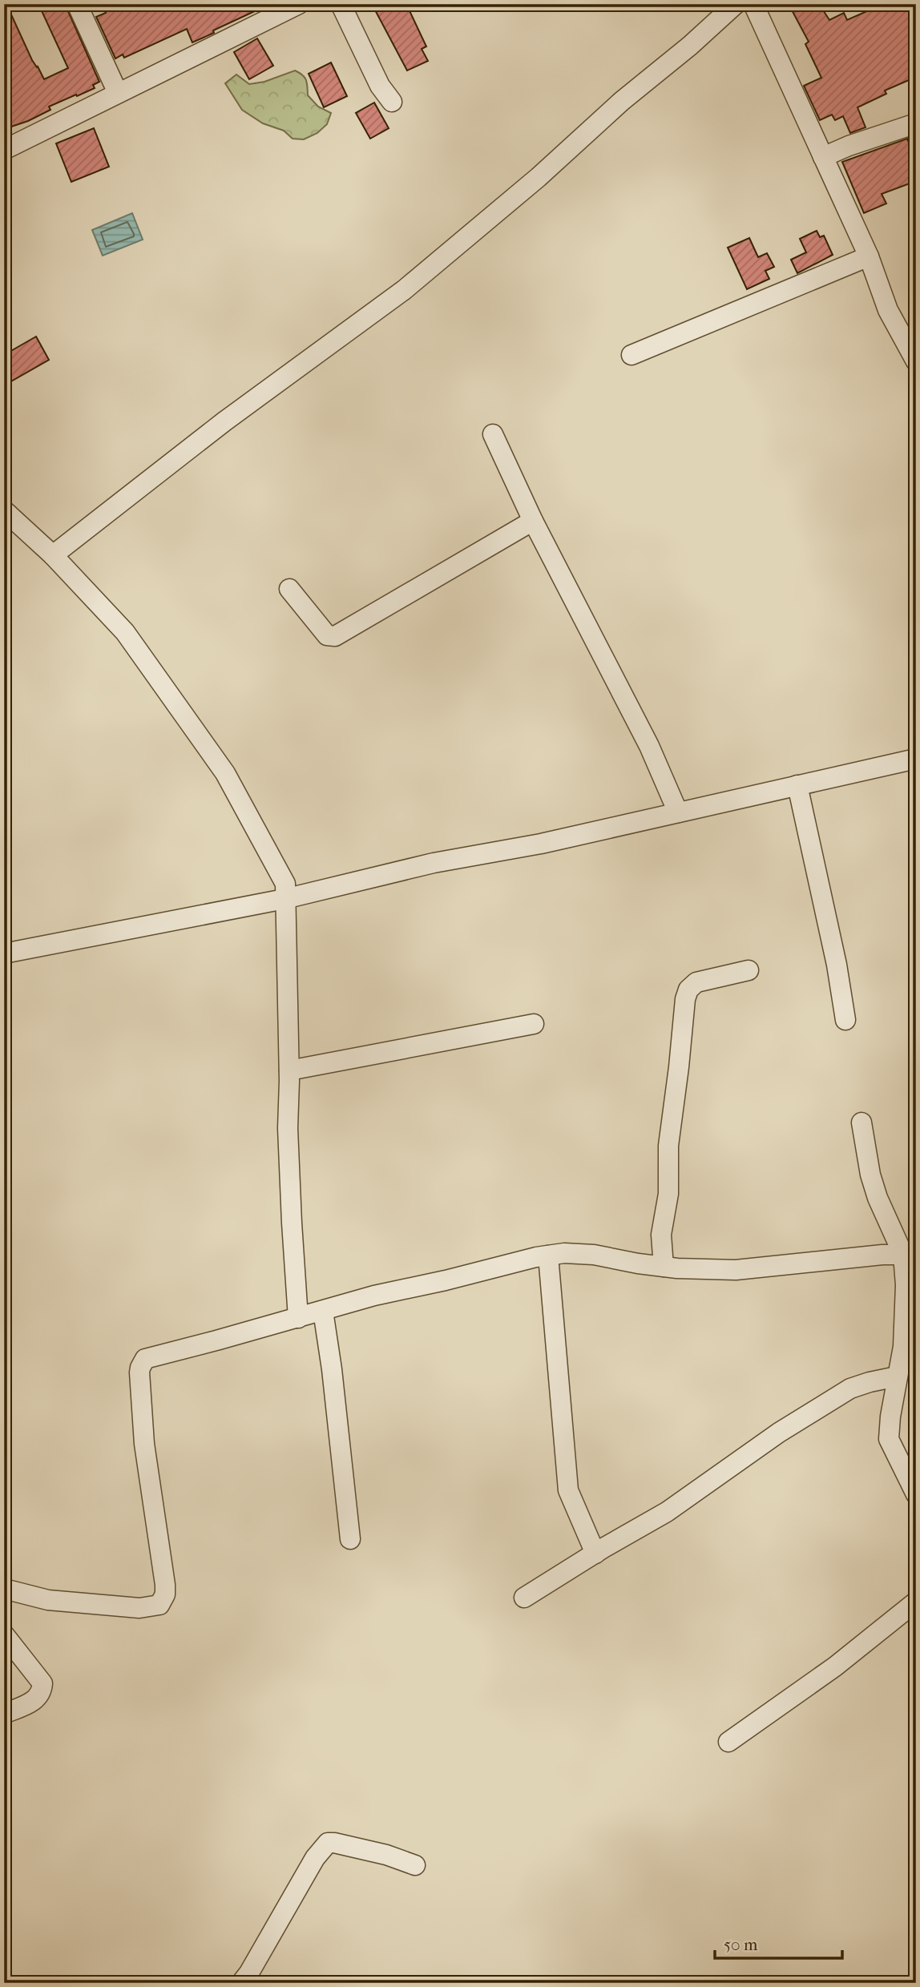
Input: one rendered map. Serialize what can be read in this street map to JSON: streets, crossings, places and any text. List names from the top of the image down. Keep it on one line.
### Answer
{"scale_bar":"50 m"}
